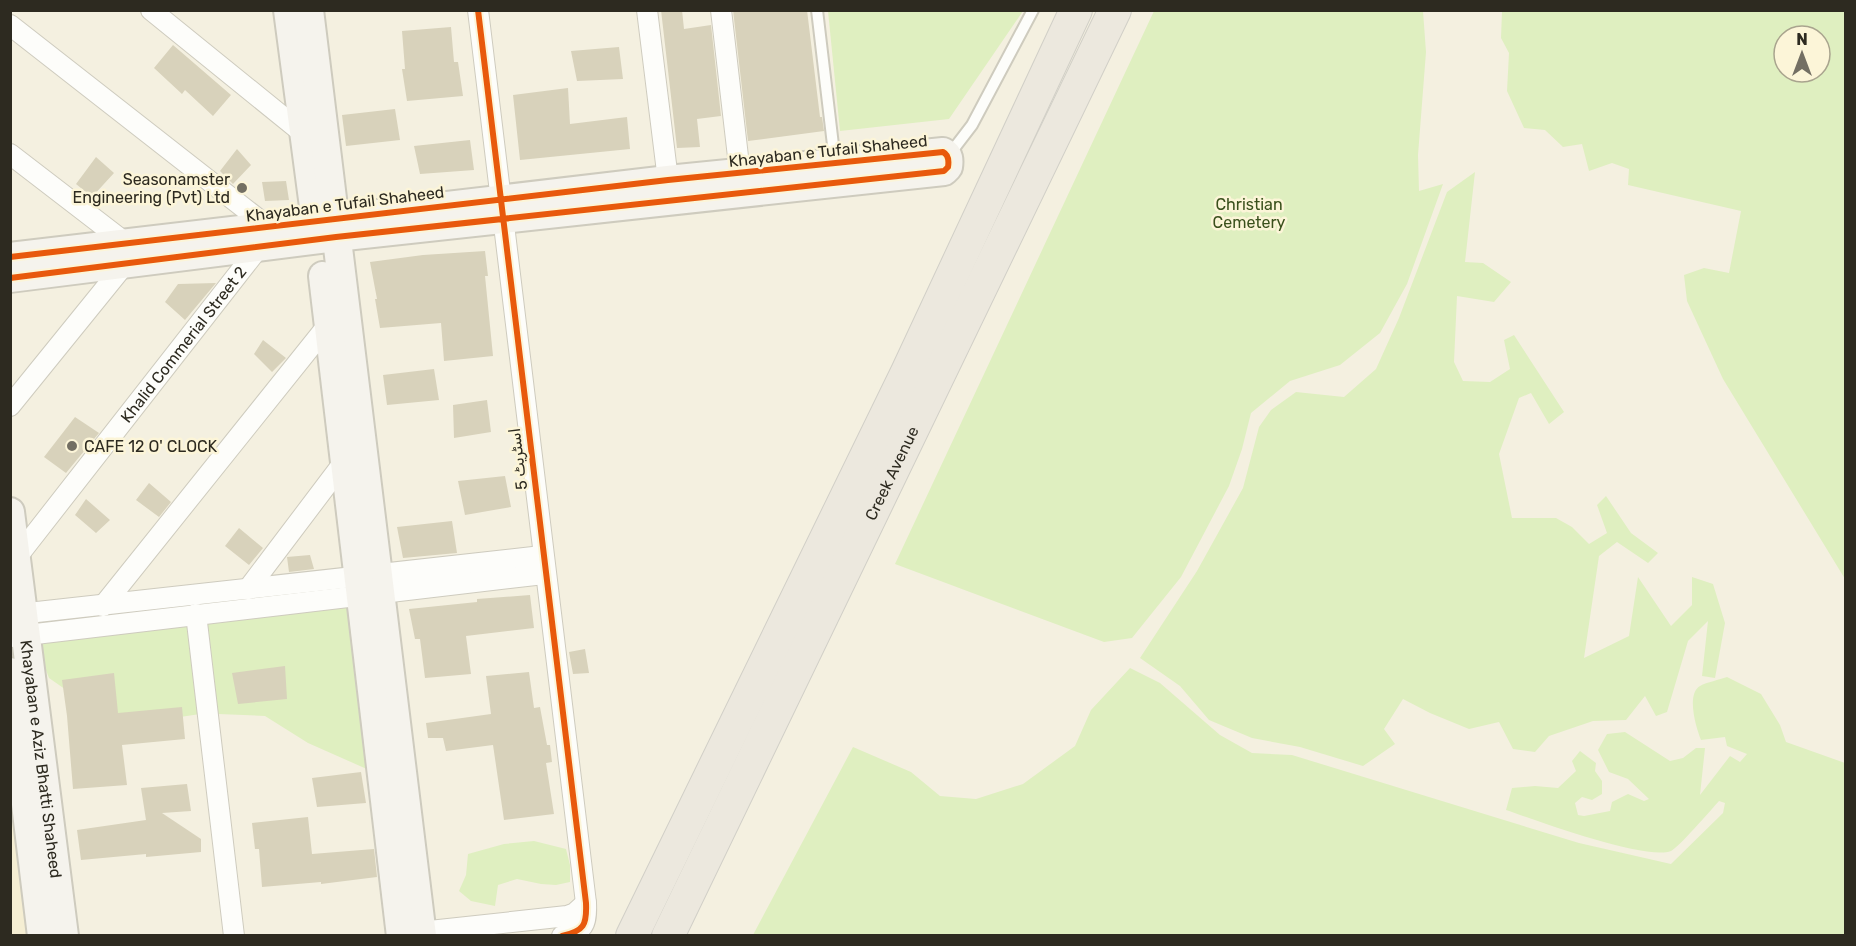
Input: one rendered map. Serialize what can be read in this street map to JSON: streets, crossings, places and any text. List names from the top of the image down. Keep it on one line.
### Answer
{"streets":{"main road":["Creek Avenue"],"street":["Khayaban e Tufail Shaheed","Khalid Commerial Street 2","اسٹریٹ 5","Khayaban e Aziz Bhatti Shaheed"]},"crossings":[["Khayaban e Tufail Shaheed","Khalid Commerial Street 2"],["Khayaban e Tufail Shaheed","اسٹریٹ 5"],["Khalid Commerial Street 2","Khayaban e Aziz Bhatti Shaheed"]],"parks":["Christian Cemetery"],"places":["Seasonamster Engineering (Pvt) Ltd","CAFE 12 O' CLOCK"],"north":"top"}
